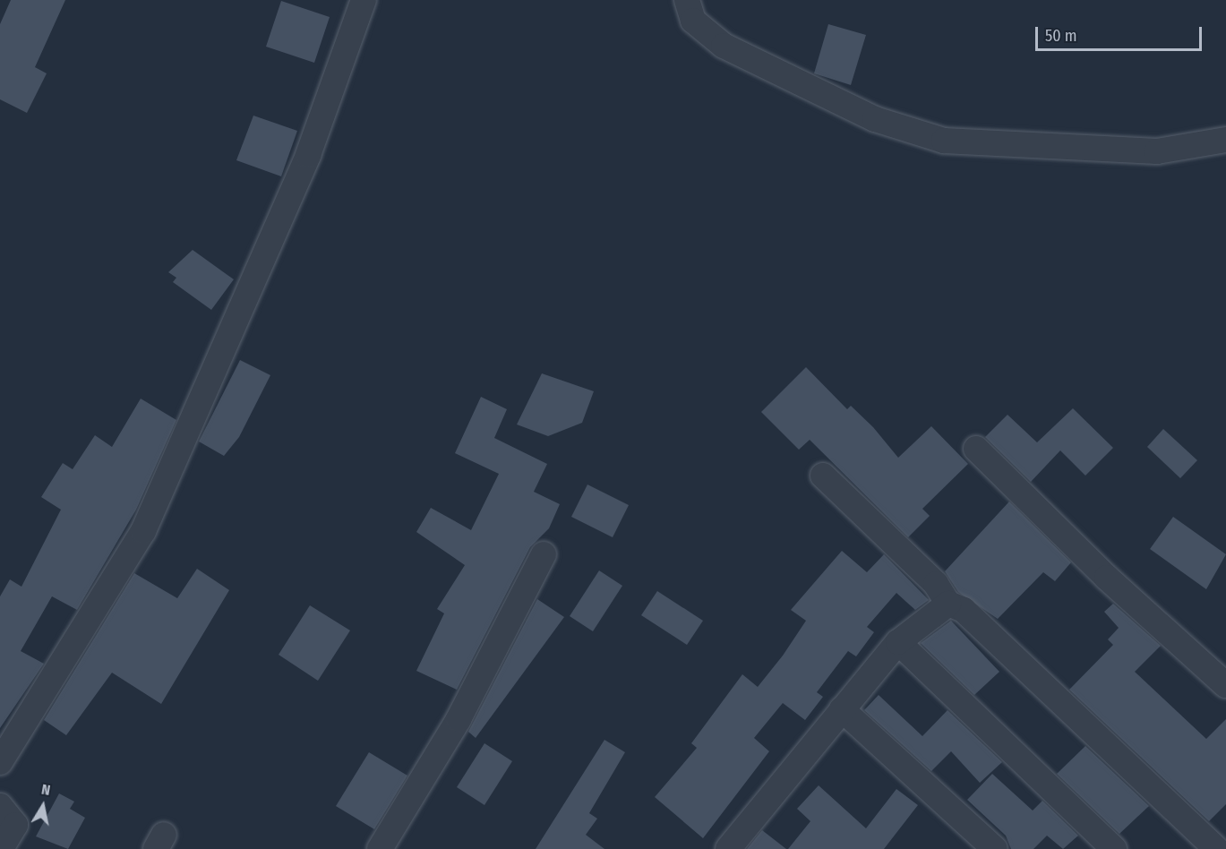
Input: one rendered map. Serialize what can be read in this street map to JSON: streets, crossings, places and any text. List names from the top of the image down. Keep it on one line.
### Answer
{"scale_bar":"50 m","north":"top"}
